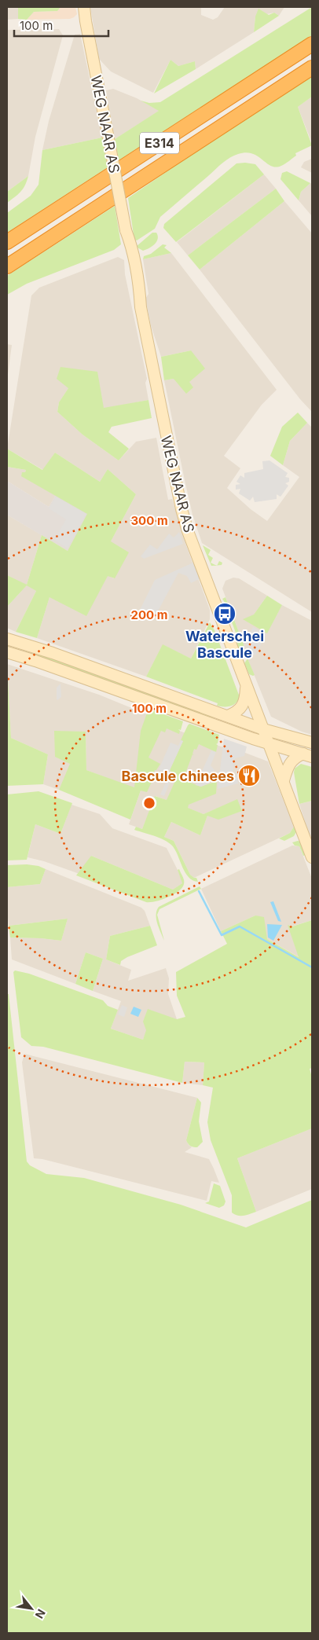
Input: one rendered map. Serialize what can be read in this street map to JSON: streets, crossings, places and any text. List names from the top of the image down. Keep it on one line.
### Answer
{"streets":{"highway":["E314"],"main road":["WEG NAAR AS"]},"places":{"bus stop":["Waterschei Bascule"],"restaurant":["Bascule chinees"]},"scale_bar":"100 m","north":"bottom right","rings":["300 m","200 m","100 m"]}
